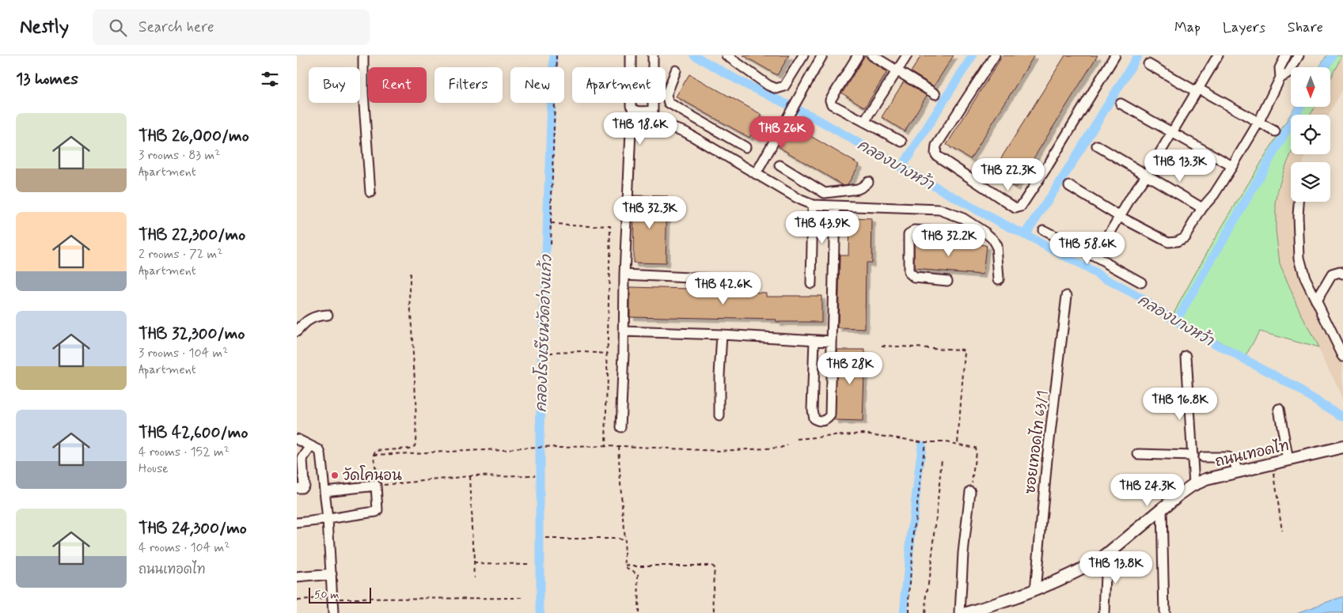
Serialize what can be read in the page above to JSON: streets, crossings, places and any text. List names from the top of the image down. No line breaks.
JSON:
{"streets":{"main road":["ถนนเทอดไท"],"street":["ซอยเทอดไท 63/1"]},"crossings":[["ซอยเทอดไท 63/1","ถนนเทอดไท"]],"water":["คลองบางหว้า","คลองโรงเรียนวัดอ่างแก้ว"],"places":["วัดโคนอน"],"scale_bar":"50 m","north":"bottom","page":{"header":"Nestly","search":"Search here","nav":["Map","Layers","Share"],"heading":"13 homes","chip":["Buy","Rent","Filters","New","Apartment"],"list":[{"name":"THB 26,000/mo","note":"3 rooms · 83 m² · Apartment"},{"name":"THB 22,300/mo","note":"2 rooms · 72 m² · Apartment"},{"name":"THB 32,300/mo","note":"3 rooms · 104 m² · Apartment"},{"name":"THB 42,600/mo","note":"4 rooms · 152 m² · House"},{"name":"THB 24,300/mo","note":"4 rooms · 104 m² · ถนนเทอดไท"}],"price":["THB 18.6K","THB 26K","THB 13.3K","THB 22.3K","THB 32.3K","THB 43.9K","THB 32.2K","THB 58.6K","THB 42.6K","THB 28K","THB 16.8K","THB 24.3K","THB 13.8K"],"scale":"50 m"}}
